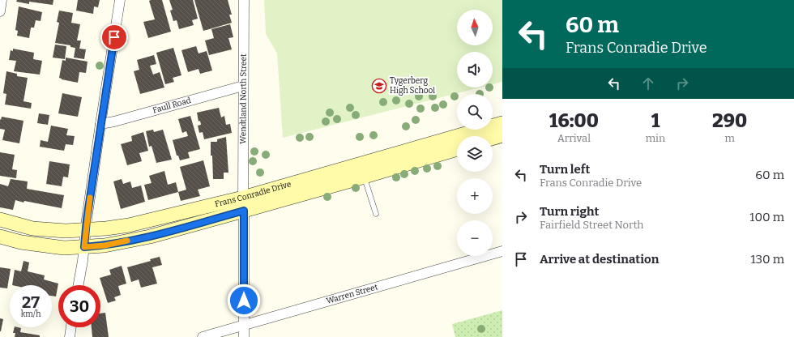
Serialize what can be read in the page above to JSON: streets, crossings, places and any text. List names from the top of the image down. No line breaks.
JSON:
{"streets":{"main road":["Frans Conradie Drive"],"street":["Wendtland North Street","Faull Road","Warren Street"]},"crossings":[["Wendtland North Street","Faull Road"],["Wendtland North Street","Frans Conradie Drive"],["Wendtland North Street","Warren Street"]],"places":{"school or university":["Tygerberg High School"]},"north":"top","page":{"turn":["60 m","Frans Conradie Drive"],"map_buttons":["+","−"],"eta":["16:00","Arrival","1","min","290","m"],"list":[{"name":"Turn left","note":"Frans Conradie Drive","value":"60 m"},{"name":"Turn right","note":"Fairfield Street North","value":"100 m"},{"name":"Arrive at destination","value":"130 m"}],"speed":"27 km/h","limit":"30"}}
